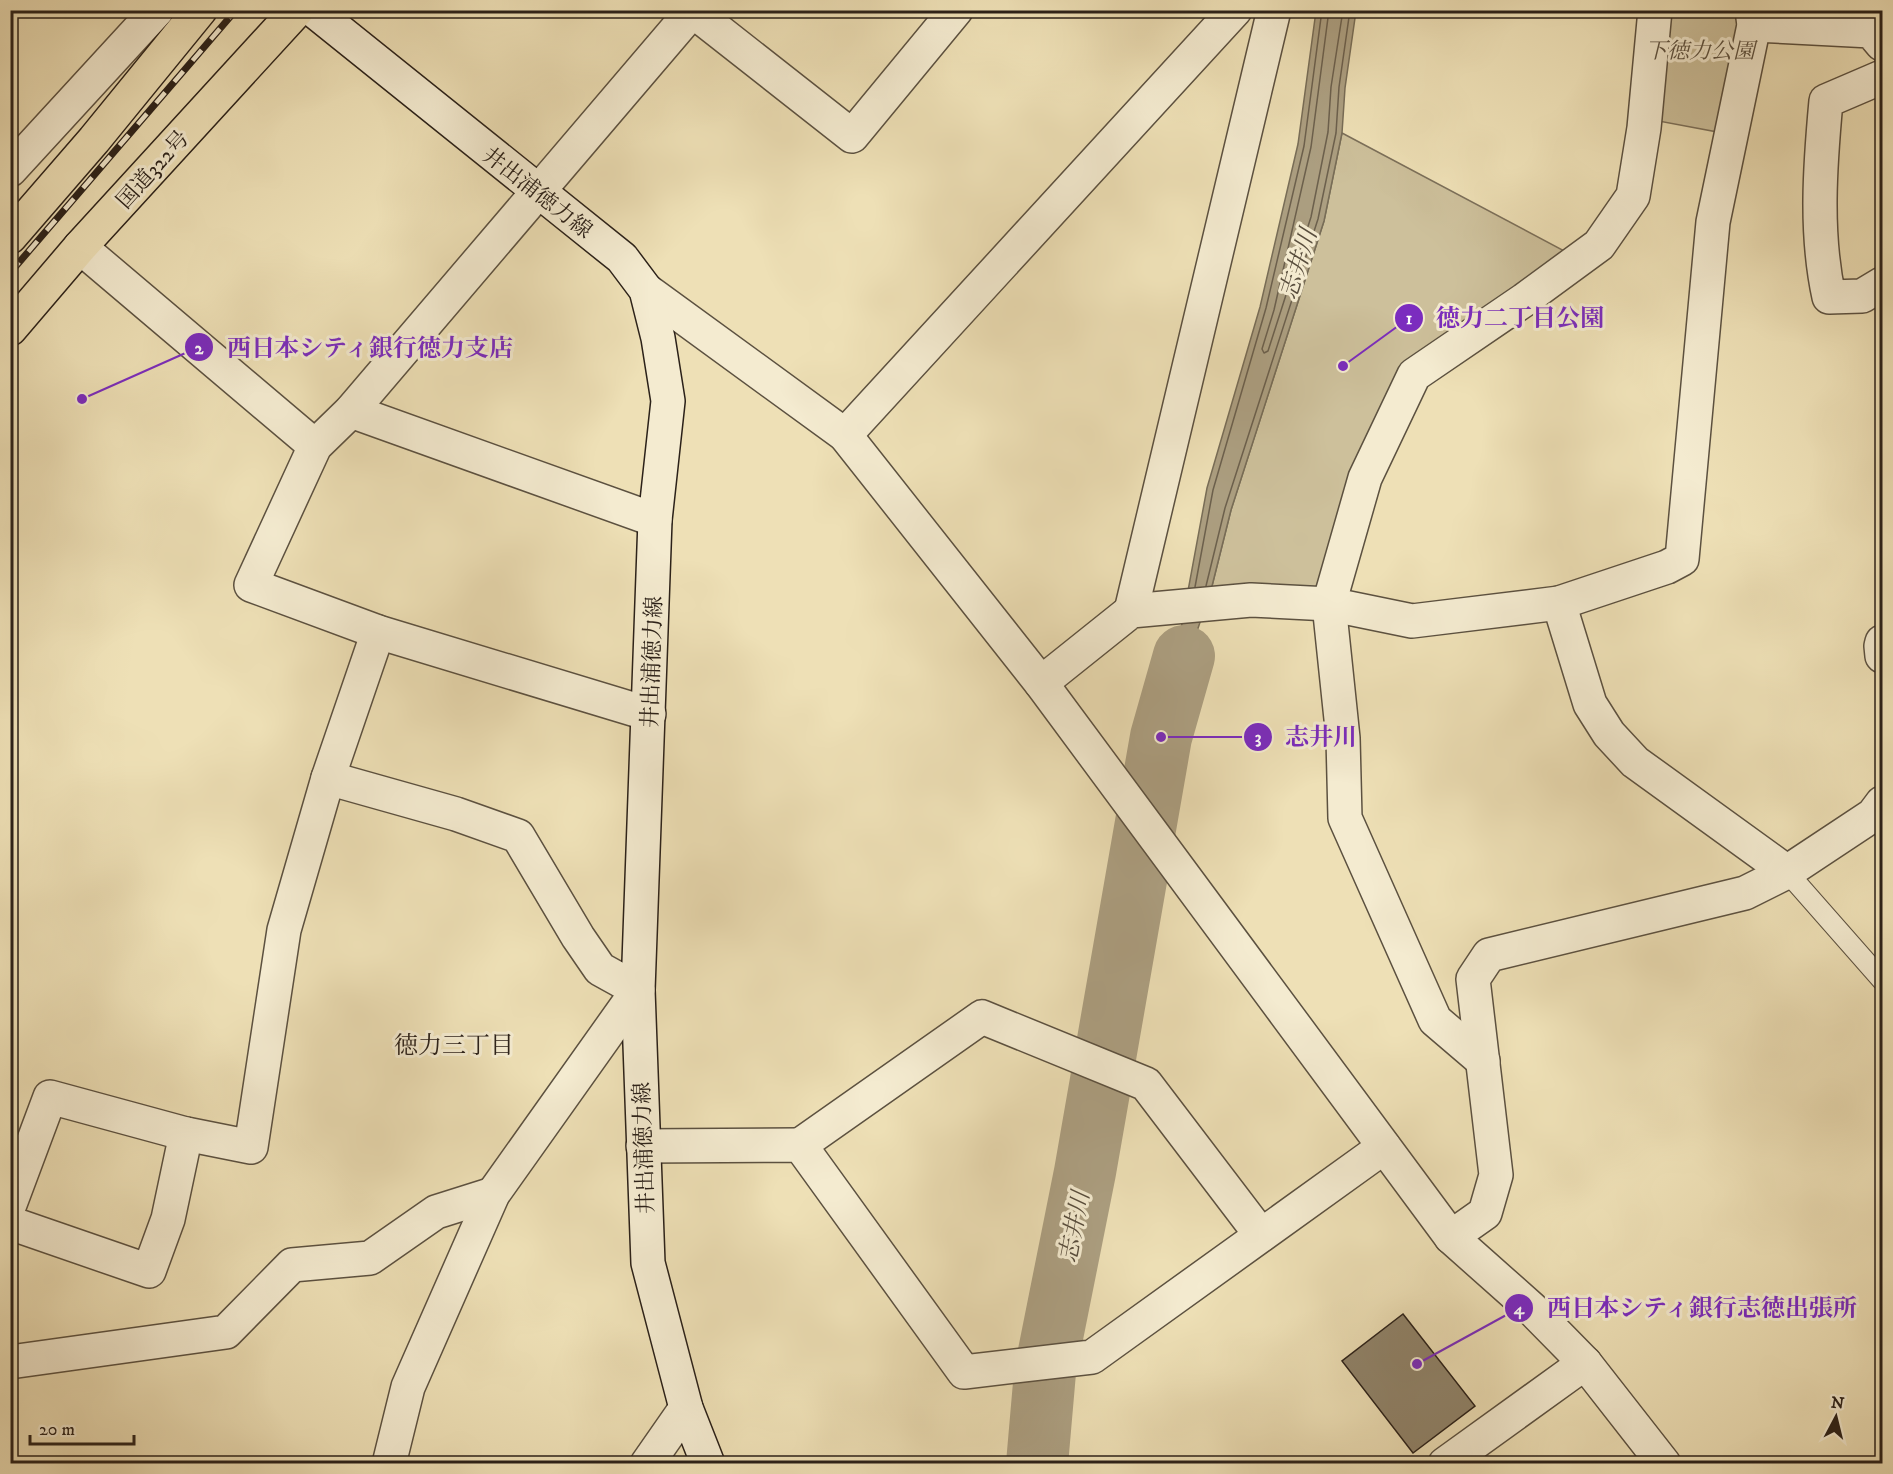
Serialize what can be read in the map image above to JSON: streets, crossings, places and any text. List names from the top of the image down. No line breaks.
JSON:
{"streets":{"highway":["国道322号"],"street":["井出浦徳力線"]},"districts":["徳力三丁目"],"water":["志井川"],"parks":["下徳力公園"],"places":["徳力二丁目公園","西日本シティ銀行徳力支店","志井川","西日本シティ銀行志徳出張所"],"scale_bar":"20 m","north":"top"}
